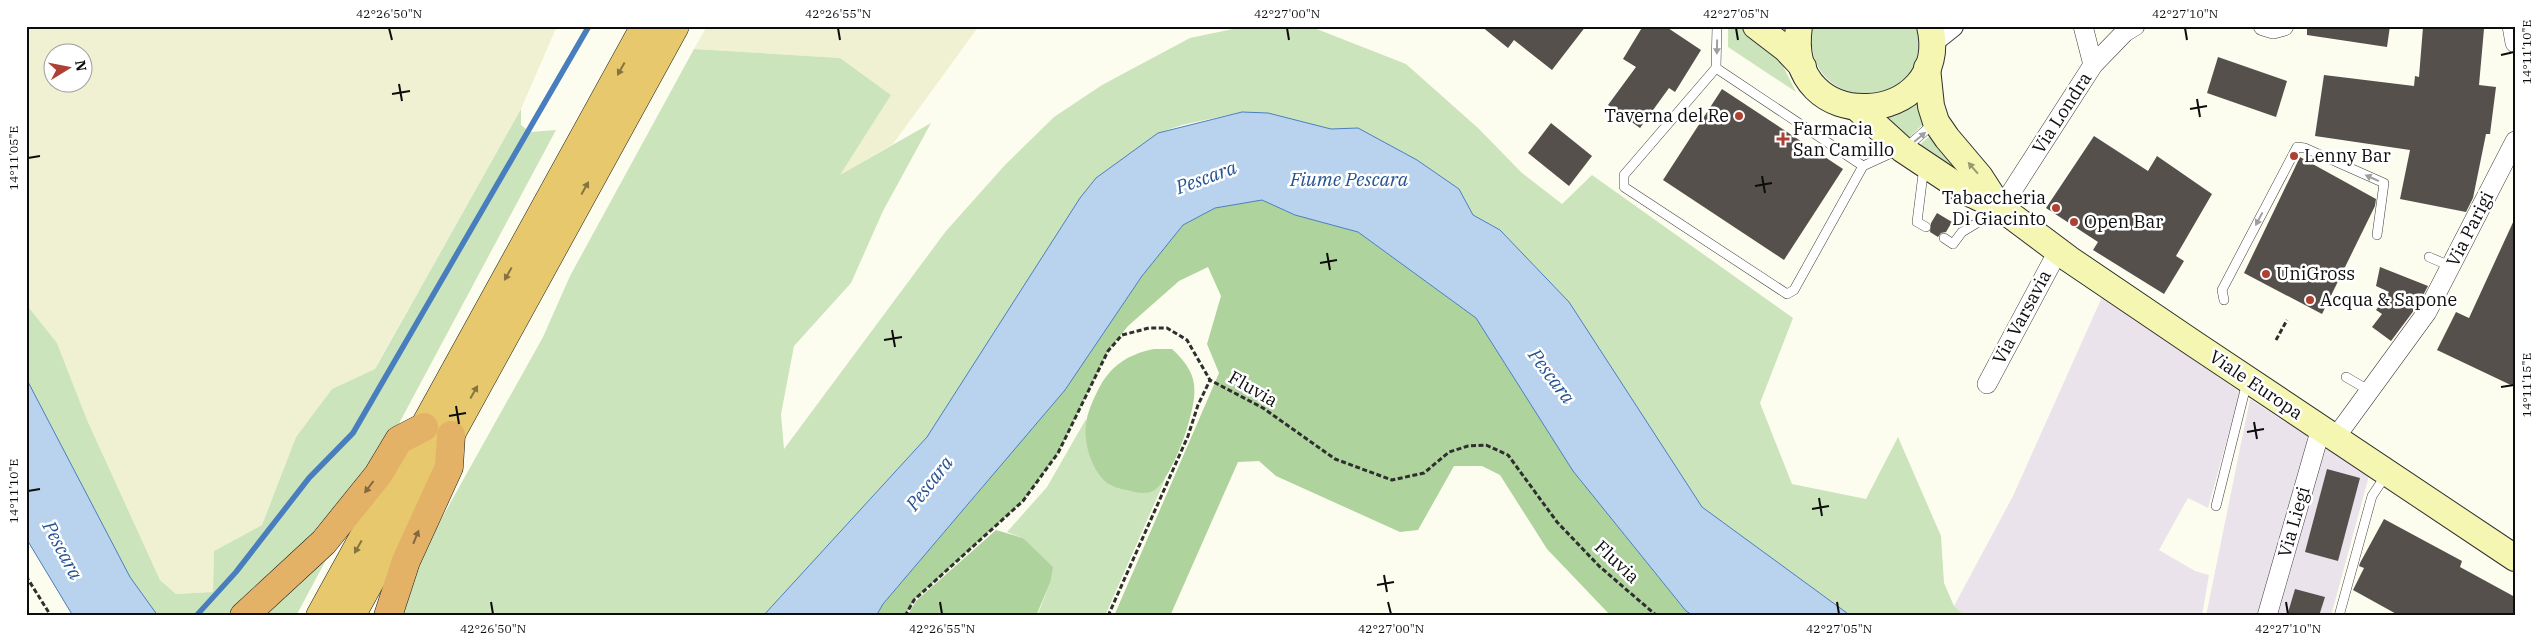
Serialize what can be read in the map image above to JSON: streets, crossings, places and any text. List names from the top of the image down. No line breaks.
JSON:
{"streets":{"main road":["Viale Europa"],"street":["Via Londra","Via Parigi","Via Varsavia","Via Liegi"],"path":["Fluvia"]},"crossings":[["Via Londra","Viale Europa"],["Via Parigi","Viale Europa"],["Via Parigi","Via Liegi"],["Via Varsavia","Viale Europa"],["Viale Europa","Via Liegi"]],"water":["Pescara","Fiume Pescara"],"places":{"other":["Taverna del Re","Lenny Bar","Tabaccheria Di Giacinto","Open Bar","UniGross","Acqua & Sapone"],"health":["Farmacia San Camillo"]},"north":"right","coordinates":["42°26'50\"N","42°26'55\"N","42°27'00\"N","42°27'05\"N","42°27'10\"N","14°11'10\"E","14°11'05\"E","14°11'15\"E"]}
